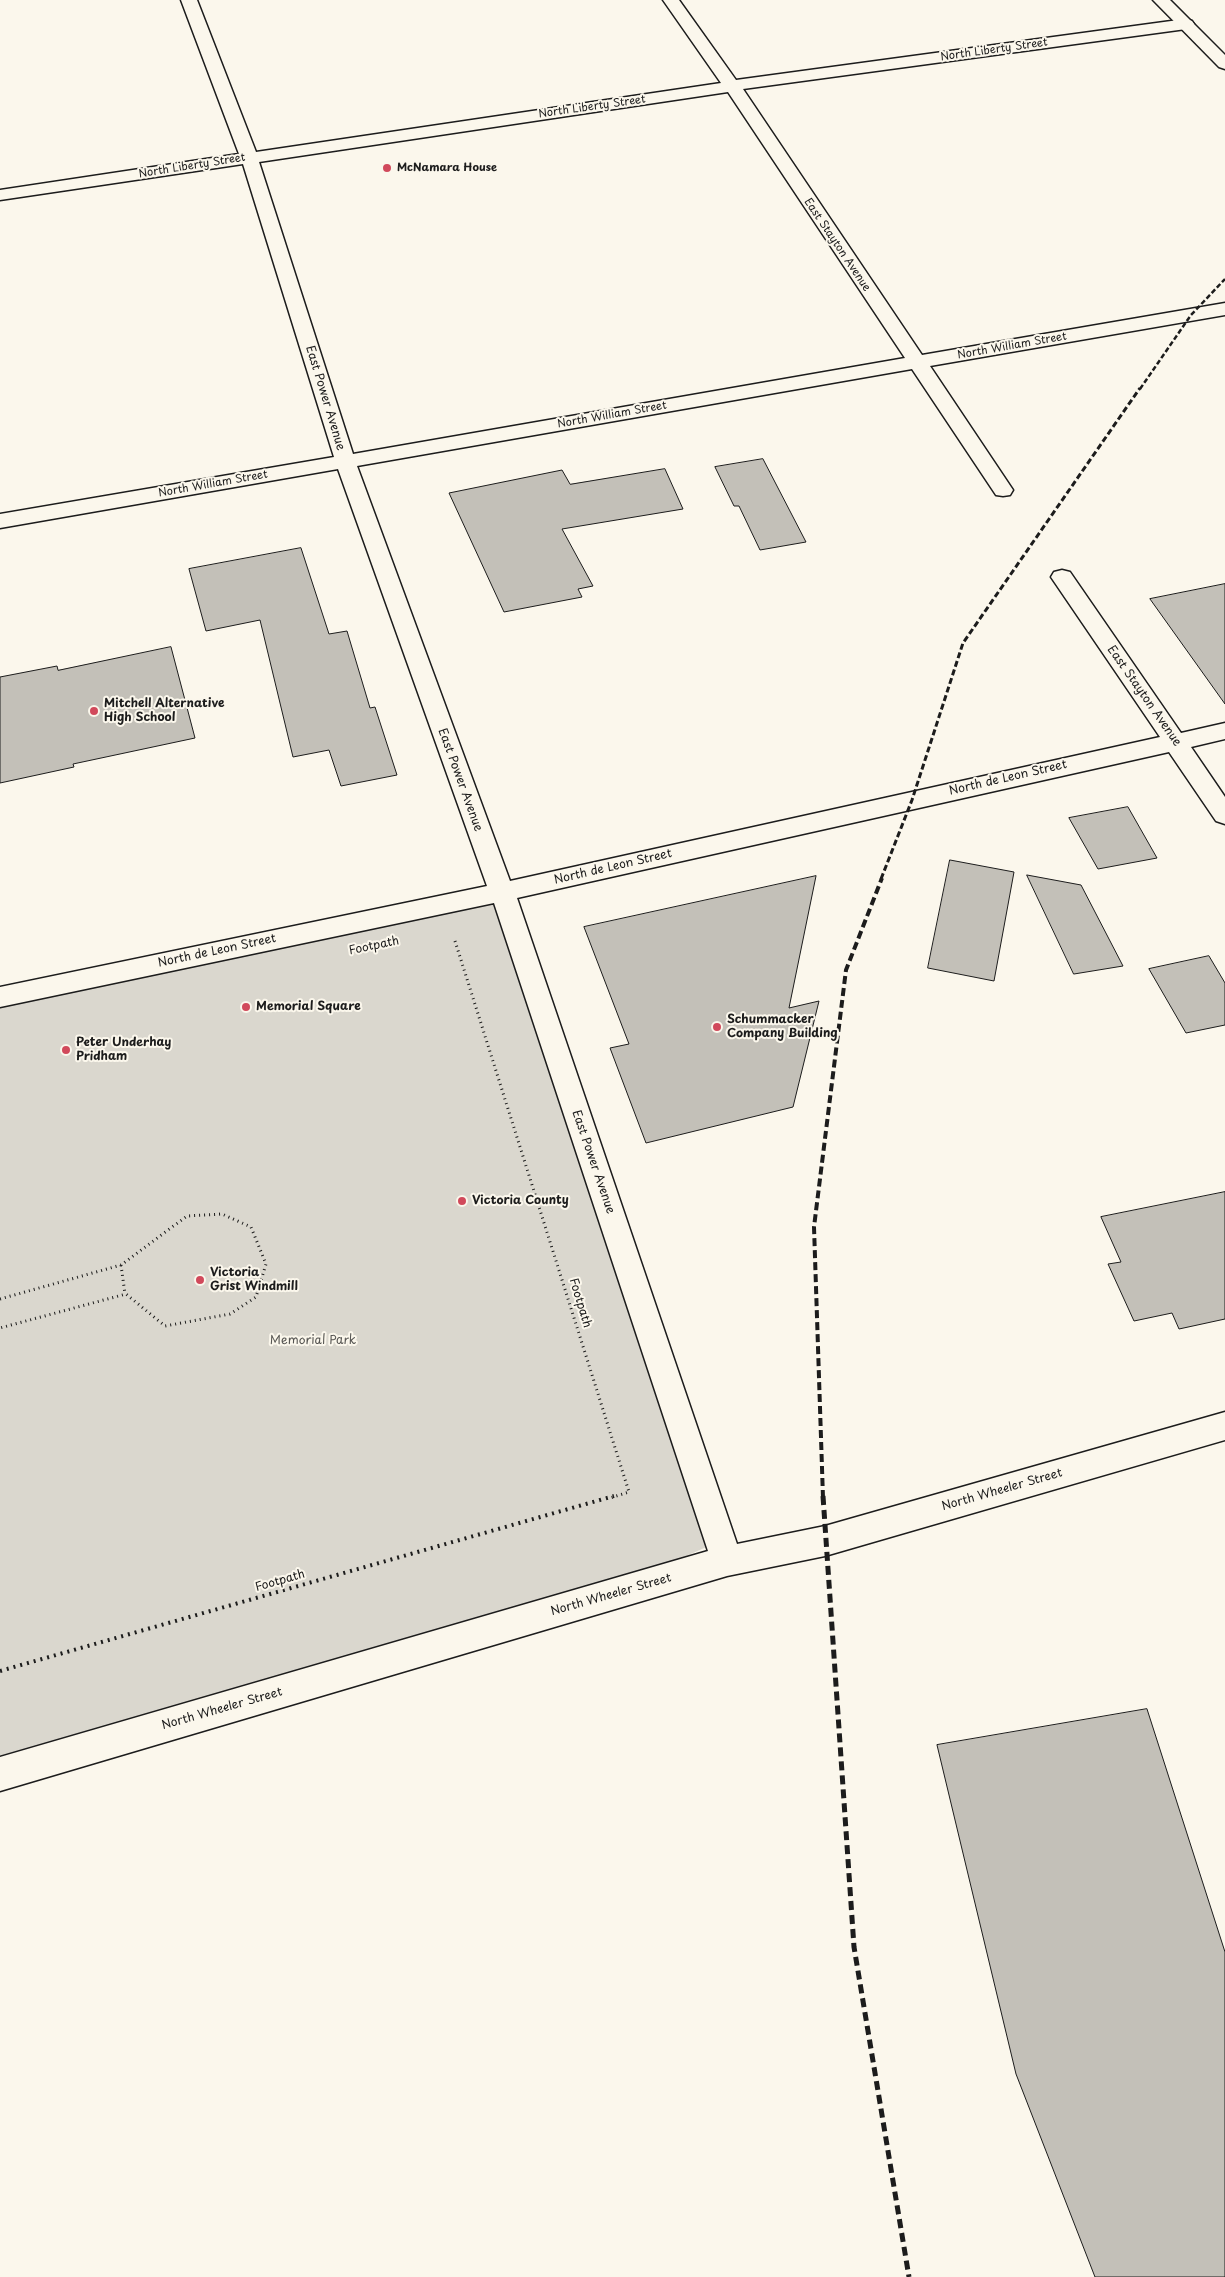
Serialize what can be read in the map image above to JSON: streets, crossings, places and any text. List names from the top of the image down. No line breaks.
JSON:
{"streets":{"street":["North Liberty Street","East Stayton Avenue","North William Street","East Power Avenue","North de Leon Street","North Wheeler Street"],"path":["Footpath"]},"crossings":[["North Liberty Street","East Stayton Avenue"],["North Liberty Street","East Power Avenue"],["East Stayton Avenue","North William Street"],["East Stayton Avenue","North de Leon Street"],["North William Street","East Power Avenue"],["East Power Avenue","North de Leon Street"],["East Power Avenue","North Wheeler Street"]],"parks":["Memorial Park"],"places":["McNamara House","Mitchell Alternative High School","Memorial Square","Schummacker Company Building","Peter Underhay Pridham","Victoria County","Victoria Grist Windmill"]}
